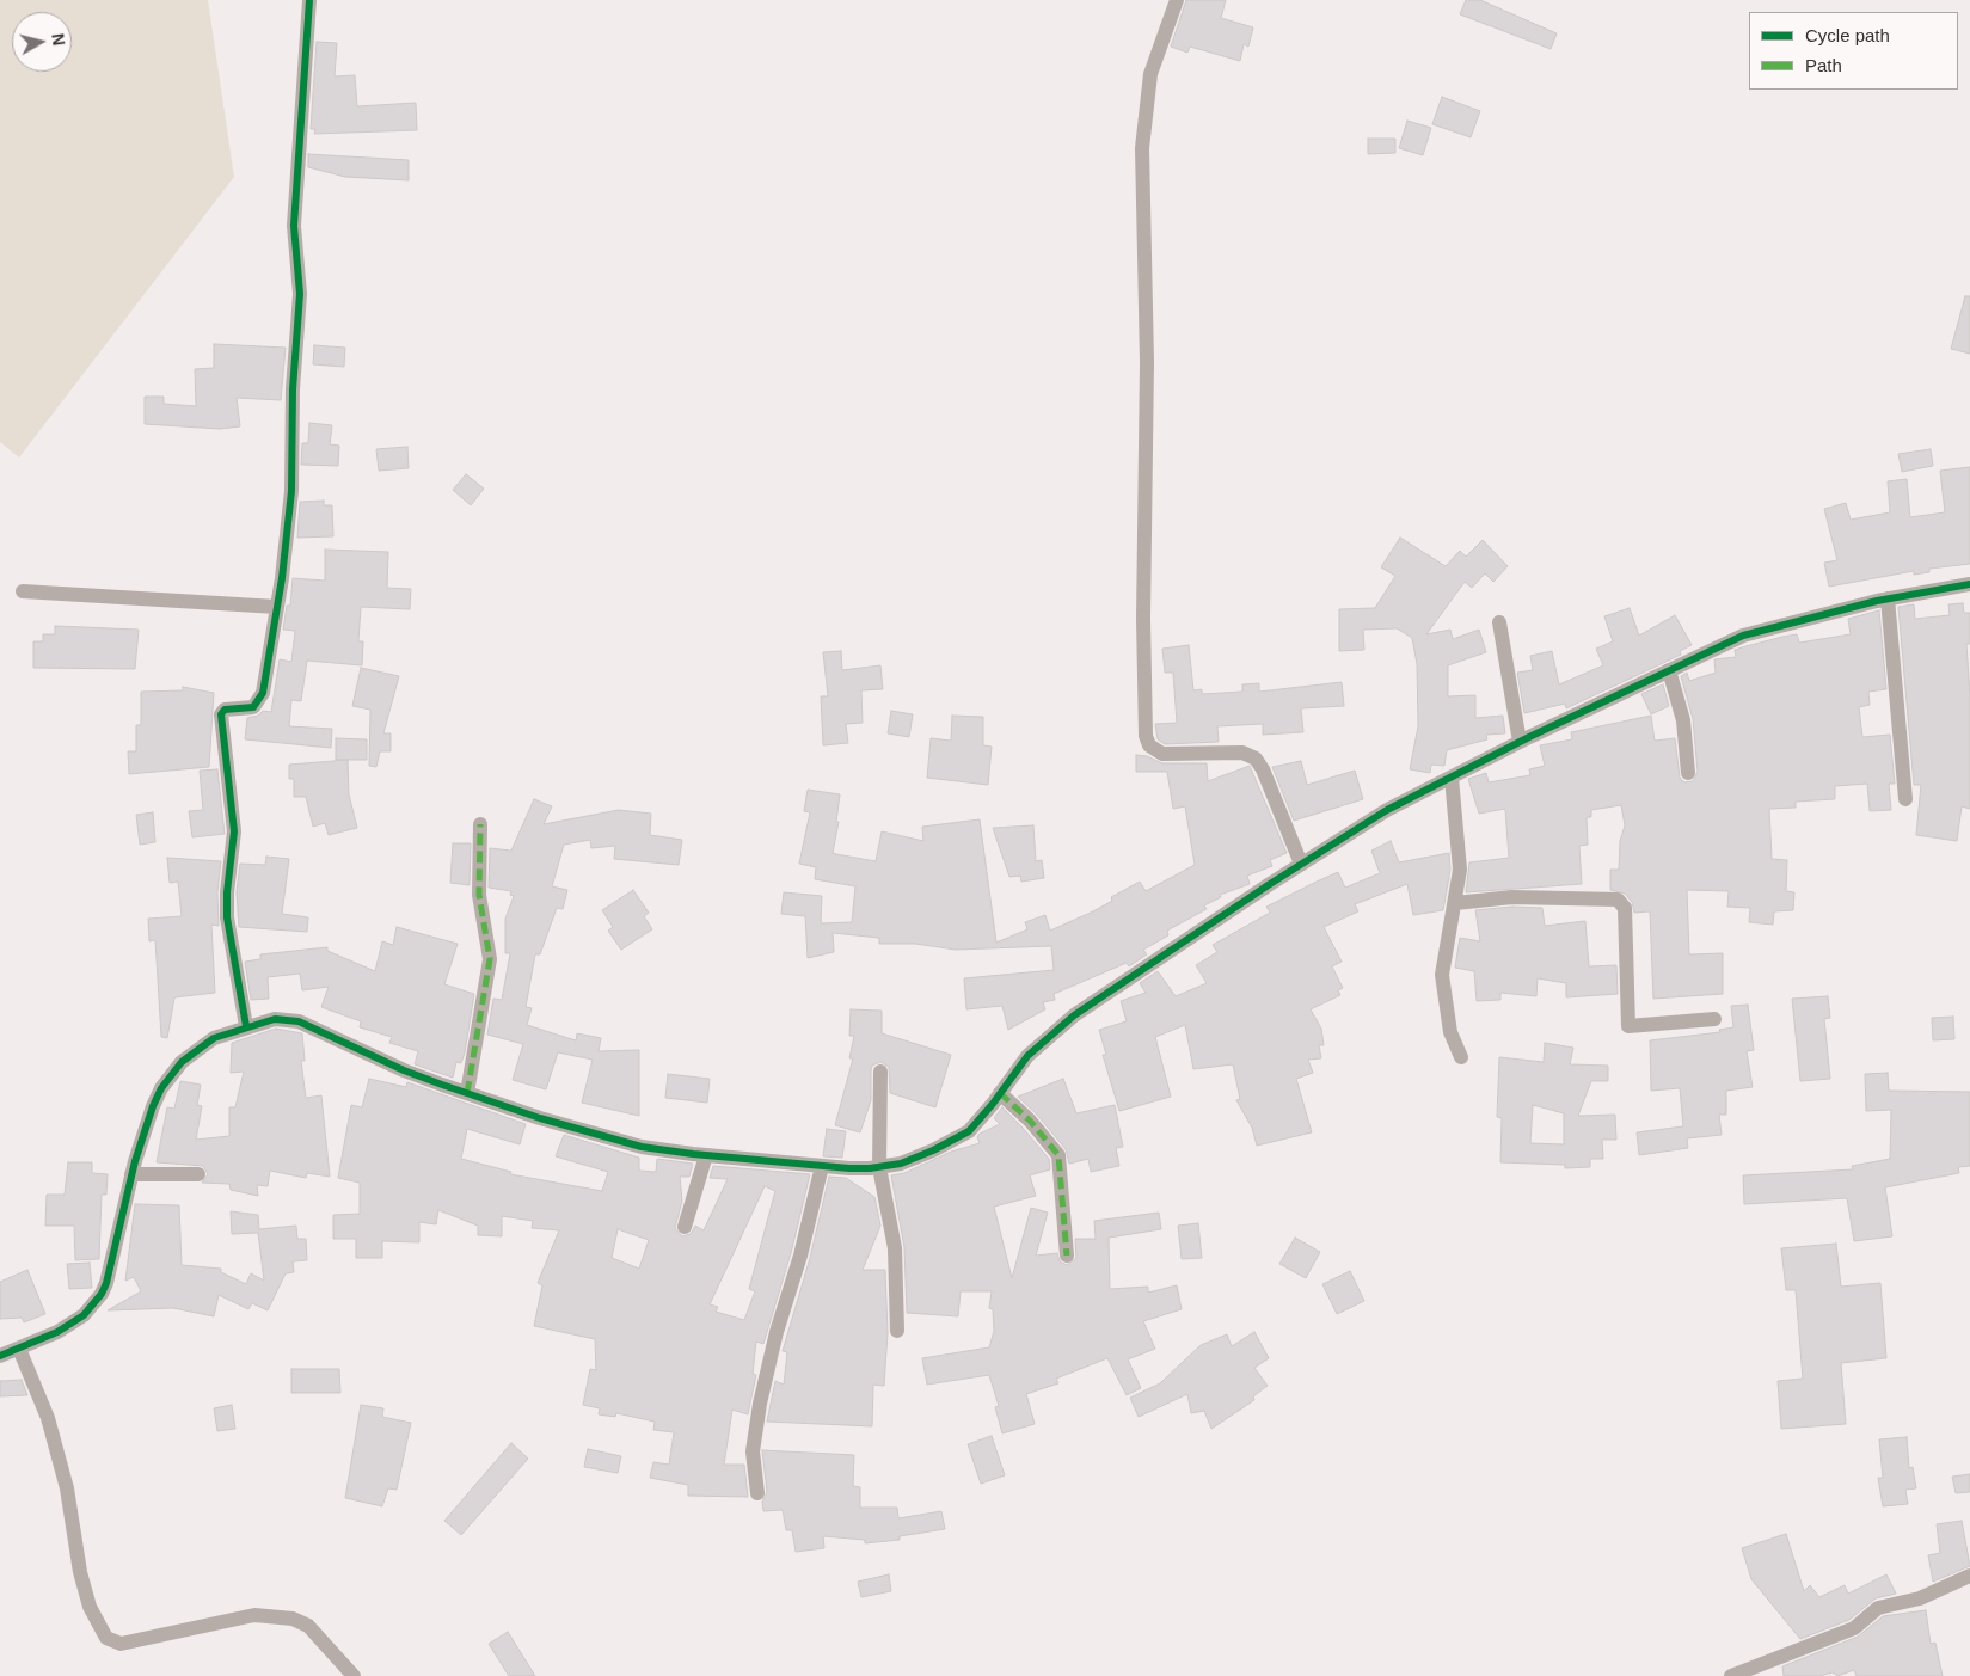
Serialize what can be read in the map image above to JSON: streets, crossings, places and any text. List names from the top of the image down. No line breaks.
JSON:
{"legend":["Cycle path","Path"],"north":"right"}
